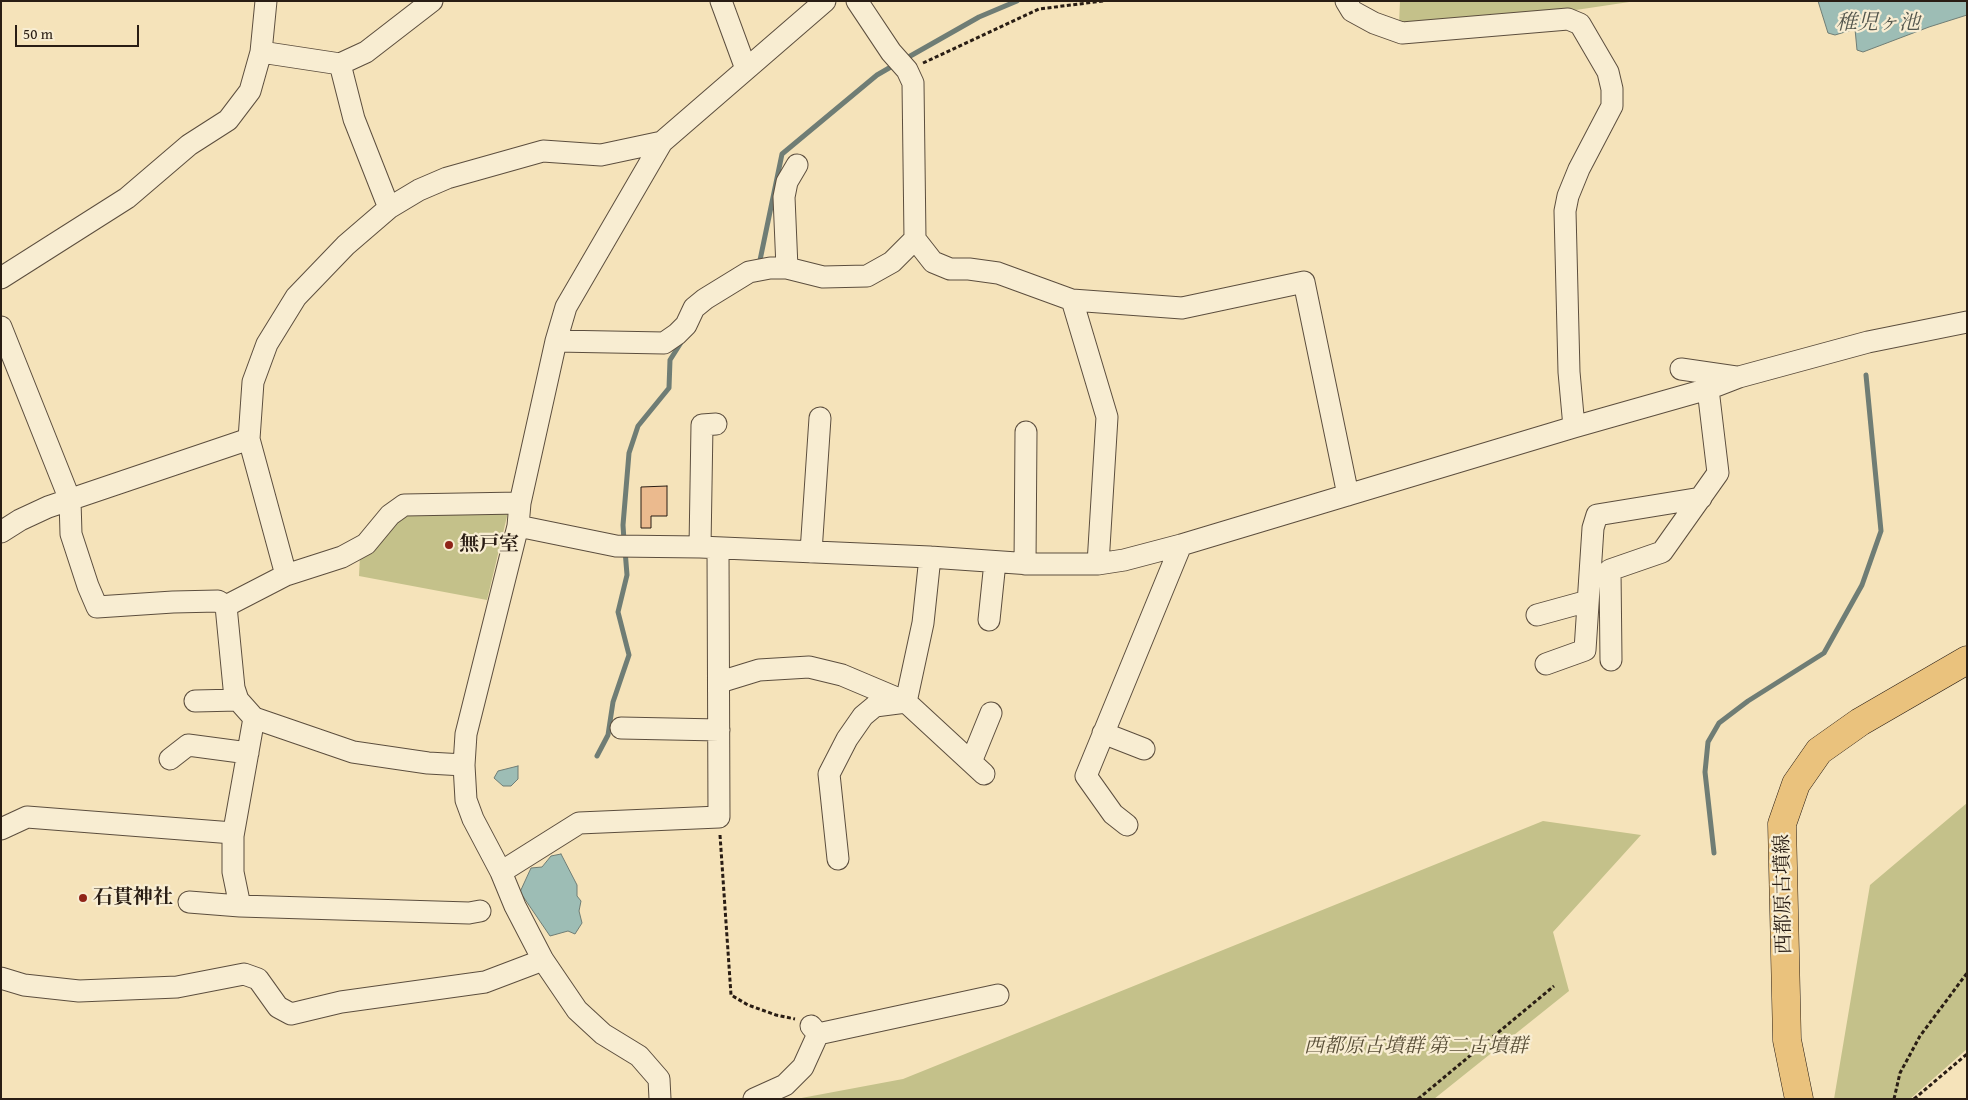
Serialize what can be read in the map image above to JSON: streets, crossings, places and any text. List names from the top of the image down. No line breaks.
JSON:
{"streets":{"main road":["西都原古墳線"]},"water":["稚児ヶ池"],"parks":["西都原古墳群 第二古墳群"],"places":["無戸室","石貫神社"],"scale_bar":"50 m"}
